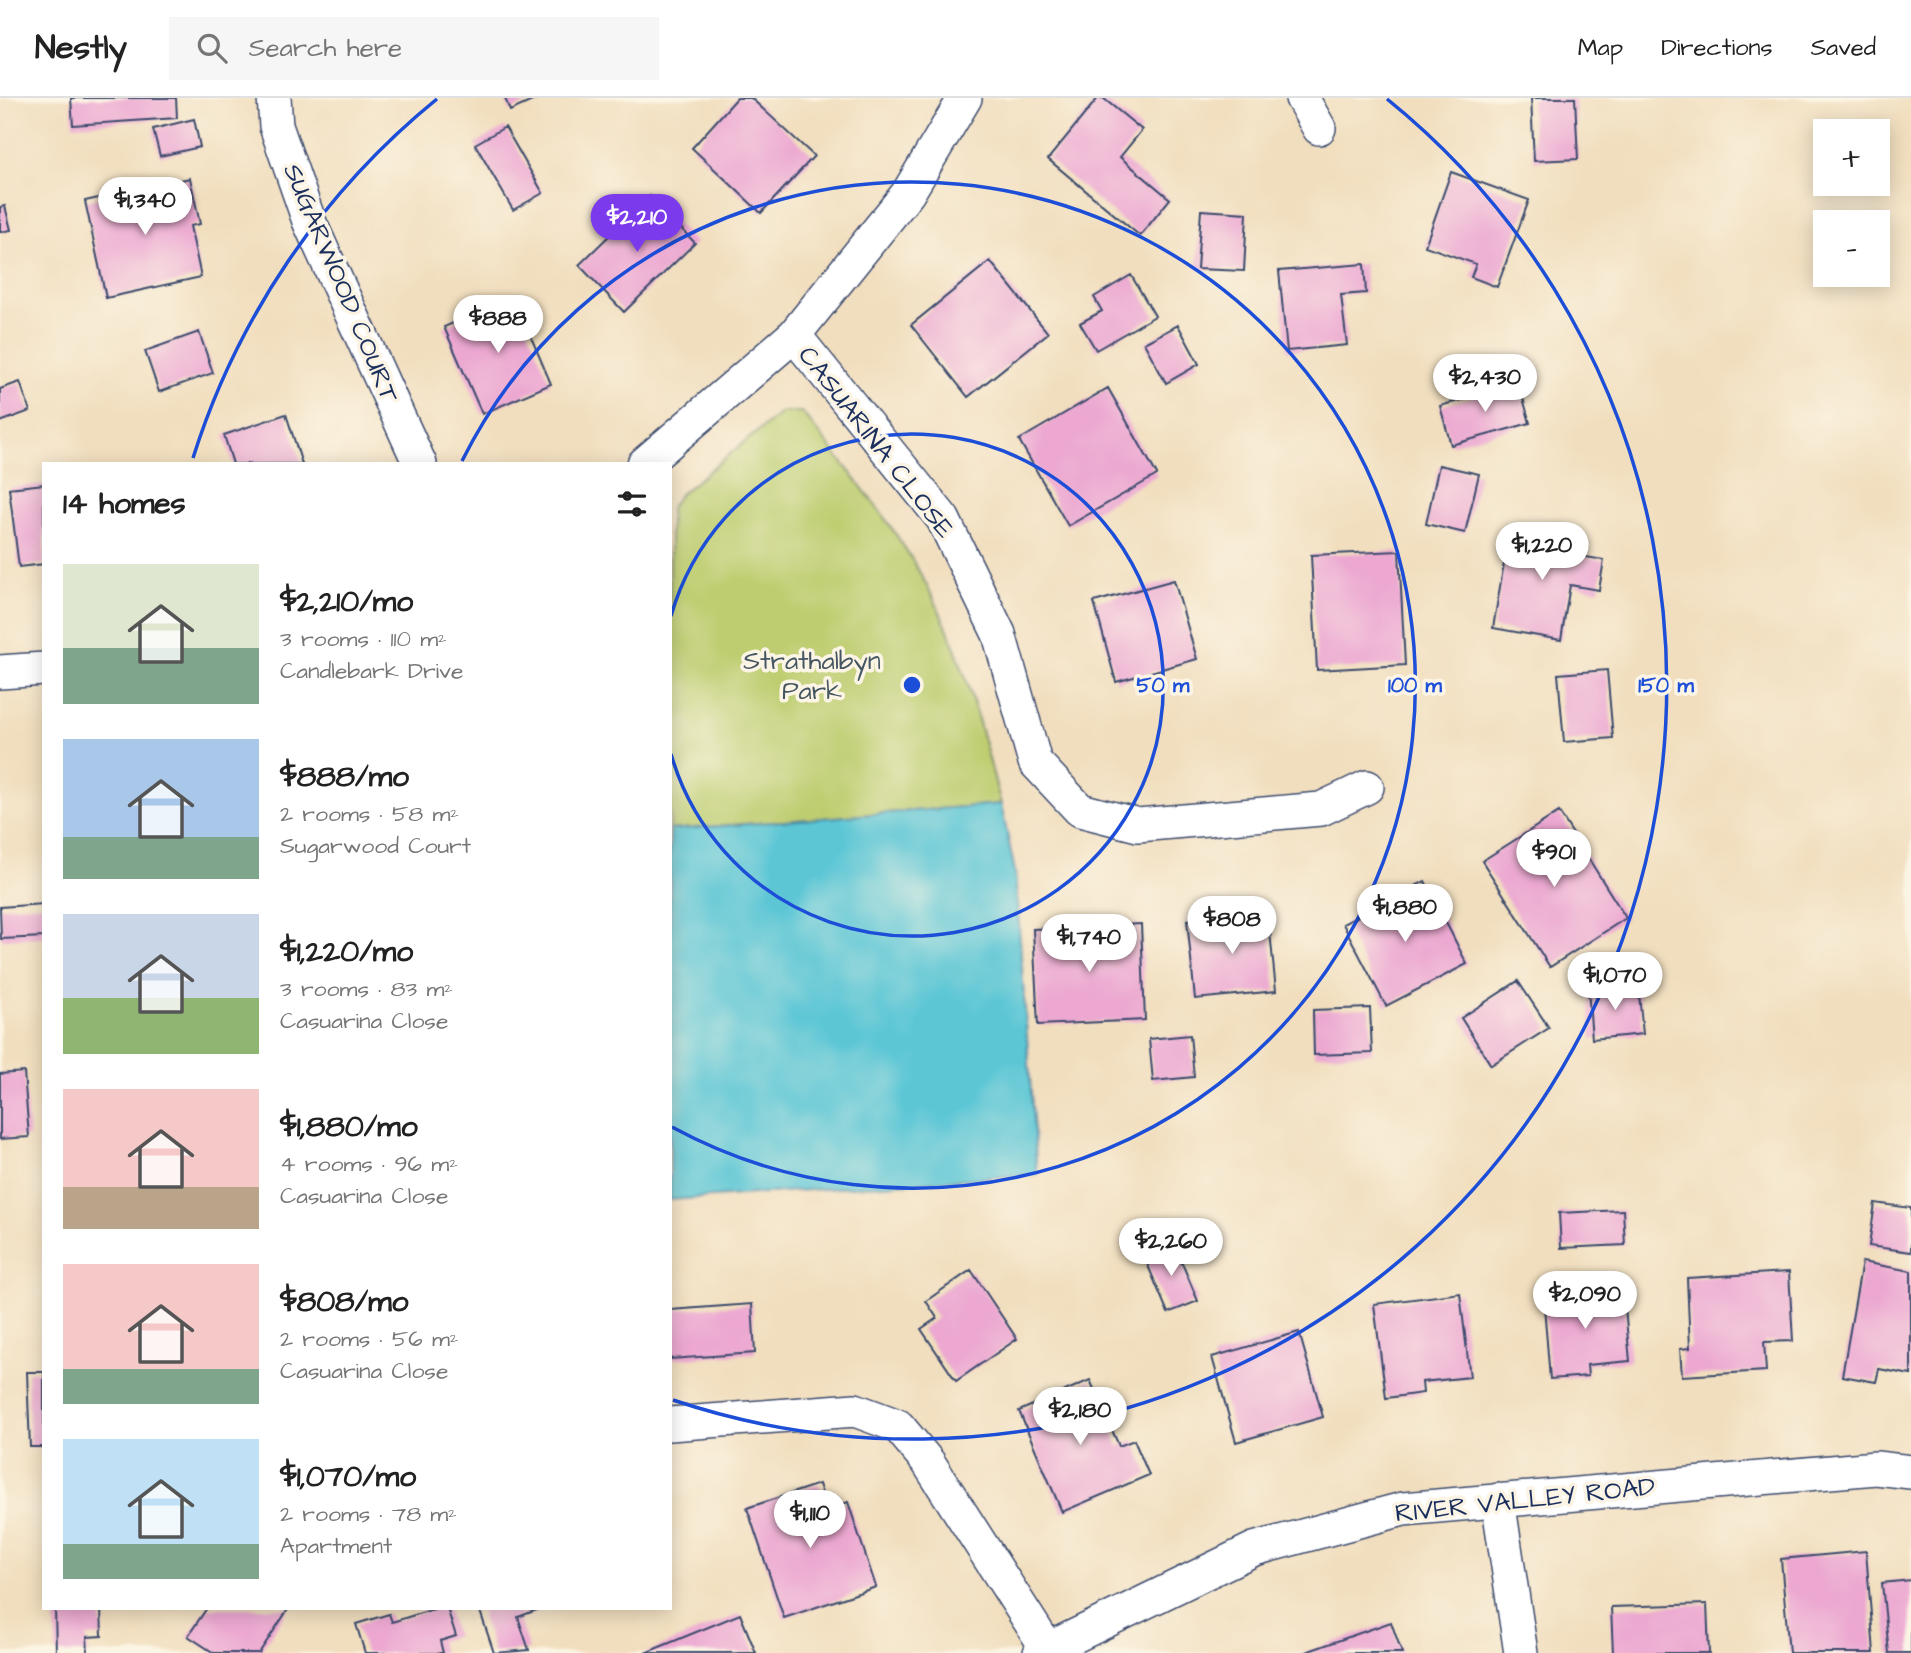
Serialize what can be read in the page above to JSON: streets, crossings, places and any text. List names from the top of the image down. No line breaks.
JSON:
{"streets":{"street":["SUGARWOOD COURT","CASUARINA CLOSE","RIVER VALLEY ROAD"]},"parks":["Strathalbyn Park"],"page":{"header":"Nestly","search":"Search here","nav":["Map","Directions","Saved"],"map_buttons":["+","−"],"price":["$1,340","$2,210","$888","$2,430","$1,220","$901","$1,880","$808","$1,740","$1,070","$2,260","$2,090","$2,180","$1,110"],"heading":"14 homes","list":[{"name":"$2,210/mo","note":"3 rooms · 110 m² · Candlebark Drive"},{"name":"$888/mo","note":"2 rooms · 58 m² · Sugarwood Court"},{"name":"$1,220/mo","note":"3 rooms · 83 m² · Casuarina Close"},{"name":"$1,880/mo","note":"4 rooms · 96 m² · Casuarina Close"},{"name":"$808/mo","note":"2 rooms · 56 m² · Casuarina Close"},{"name":"$1,070/mo","note":"2 rooms · 78 m² · Apartment"}]},"rings":["50 m","100 m","150 m"]}
